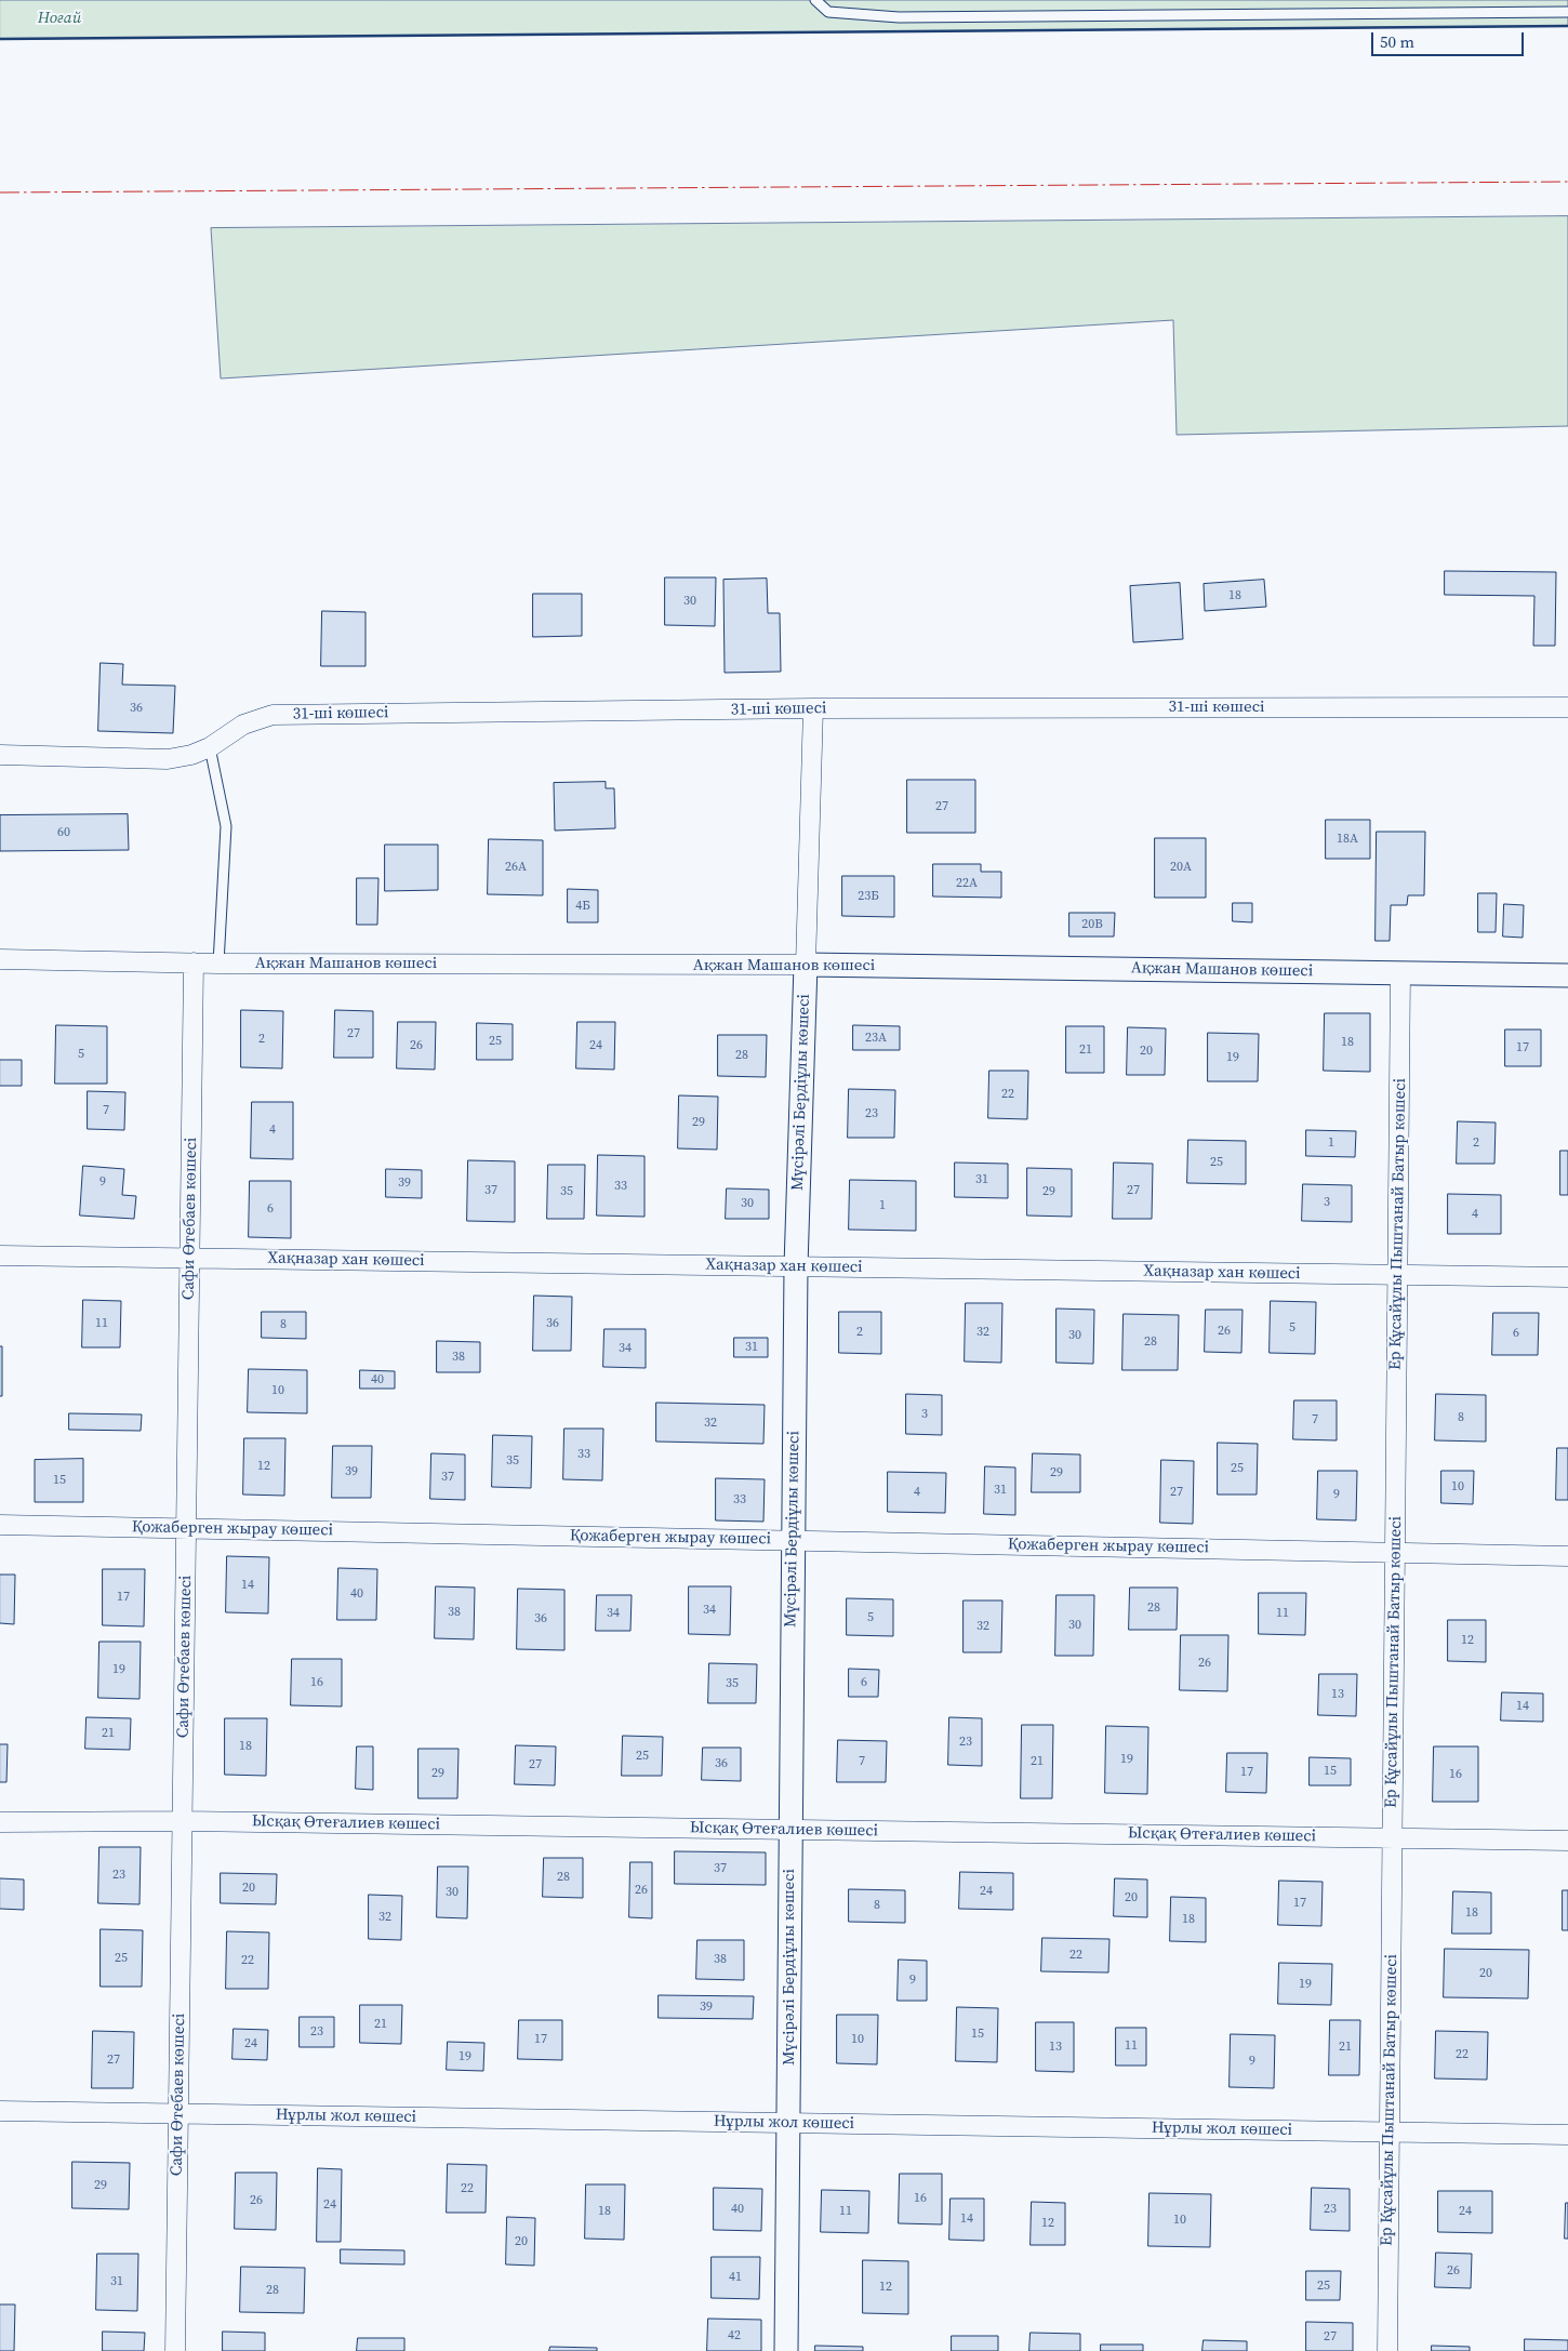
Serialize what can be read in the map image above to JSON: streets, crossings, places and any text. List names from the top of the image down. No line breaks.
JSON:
{"streets":{"street":["31-ші көшесі","Ақжан Машанов көшесі","Мүсірәлі Бердіұлы көшесі","Сафи Өтебаев көшесі","Ер Құсайұлы Пыштанай Батыр көшесі","Хақназар хан көшесі","Қожаберген жырау көшесі","Ысқақ Өтеғалиев көшесі","Нұрлы жол көшесі"]},"crossings":[["31-ші көшесі","Мүсірәлі Бердіұлы көшесі"],["Ақжан Машанов көшесі","Мүсірәлі Бердіұлы көшесі"],["Ақжан Машанов көшесі","Сафи Өтебаев көшесі"],["Ақжан Машанов көшесі","Ер Құсайұлы Пыштанай Батыр көшесі"],["Мүсірәлі Бердіұлы көшесі","Хақназар хан көшесі"],["Мүсірәлі Бердіұлы көшесі","Қожаберген жырау көшесі"],["Мүсірәлі Бердіұлы көшесі","Ысқақ Өтеғалиев көшесі"],["Мүсірәлі Бердіұлы көшесі","Нұрлы жол көшесі"],["Сафи Өтебаев көшесі","Хақназар хан көшесі"],["Сафи Өтебаев көшесі","Қожаберген жырау көшесі"],["Сафи Өтебаев көшесі","Ысқақ Өтеғалиев көшесі"],["Сафи Өтебаев көшесі","Нұрлы жол көшесі"],["Ер Құсайұлы Пыштанай Батыр көшесі","Хақназар хан көшесі"],["Ер Құсайұлы Пыштанай Батыр көшесі","Қожаберген жырау көшесі"],["Ер Құсайұлы Пыштанай Батыр көшесі","Ысқақ Өтеғалиев көшесі"],["Ер Құсайұлы Пыштанай Батыр көшесі","Нұрлы жол көшесі"]],"parks":["Ноғай"],"house_numbers":["18","30","36","27","60","18А","26А","20А","22А","23Б","4Б","20В","27","23А","2","25","18","26","24","17","21","20","5","28","19","22","7","23","29","4","1","2","25","31","9","39","33","37","27","35","29","3","30","1","6","4","11","36","8","5","26","2","32","6","30","28","31","34","38","40","10","3","8","7","32","33","35","12","25","39","29","37","15","10","31","4","27","9","33","14","40","17","28","34","38","34","11","5","36","30","32","12","26","19","16","6","35","13","14","21","23","18","25","19","7","21","36","27","15","17","29","16","37","23","28","20","26","24","30","20","17","8","18","32","18","22","25","38","22","20","9","19","39","21","23","15","17","10","24","11","13","21","22","19","27","9","29","22","16","26","24","40","23","18","11","24","14","10","12","20","26","41","31","25","12","28","42","27"],"scale_bar":"50 m"}
